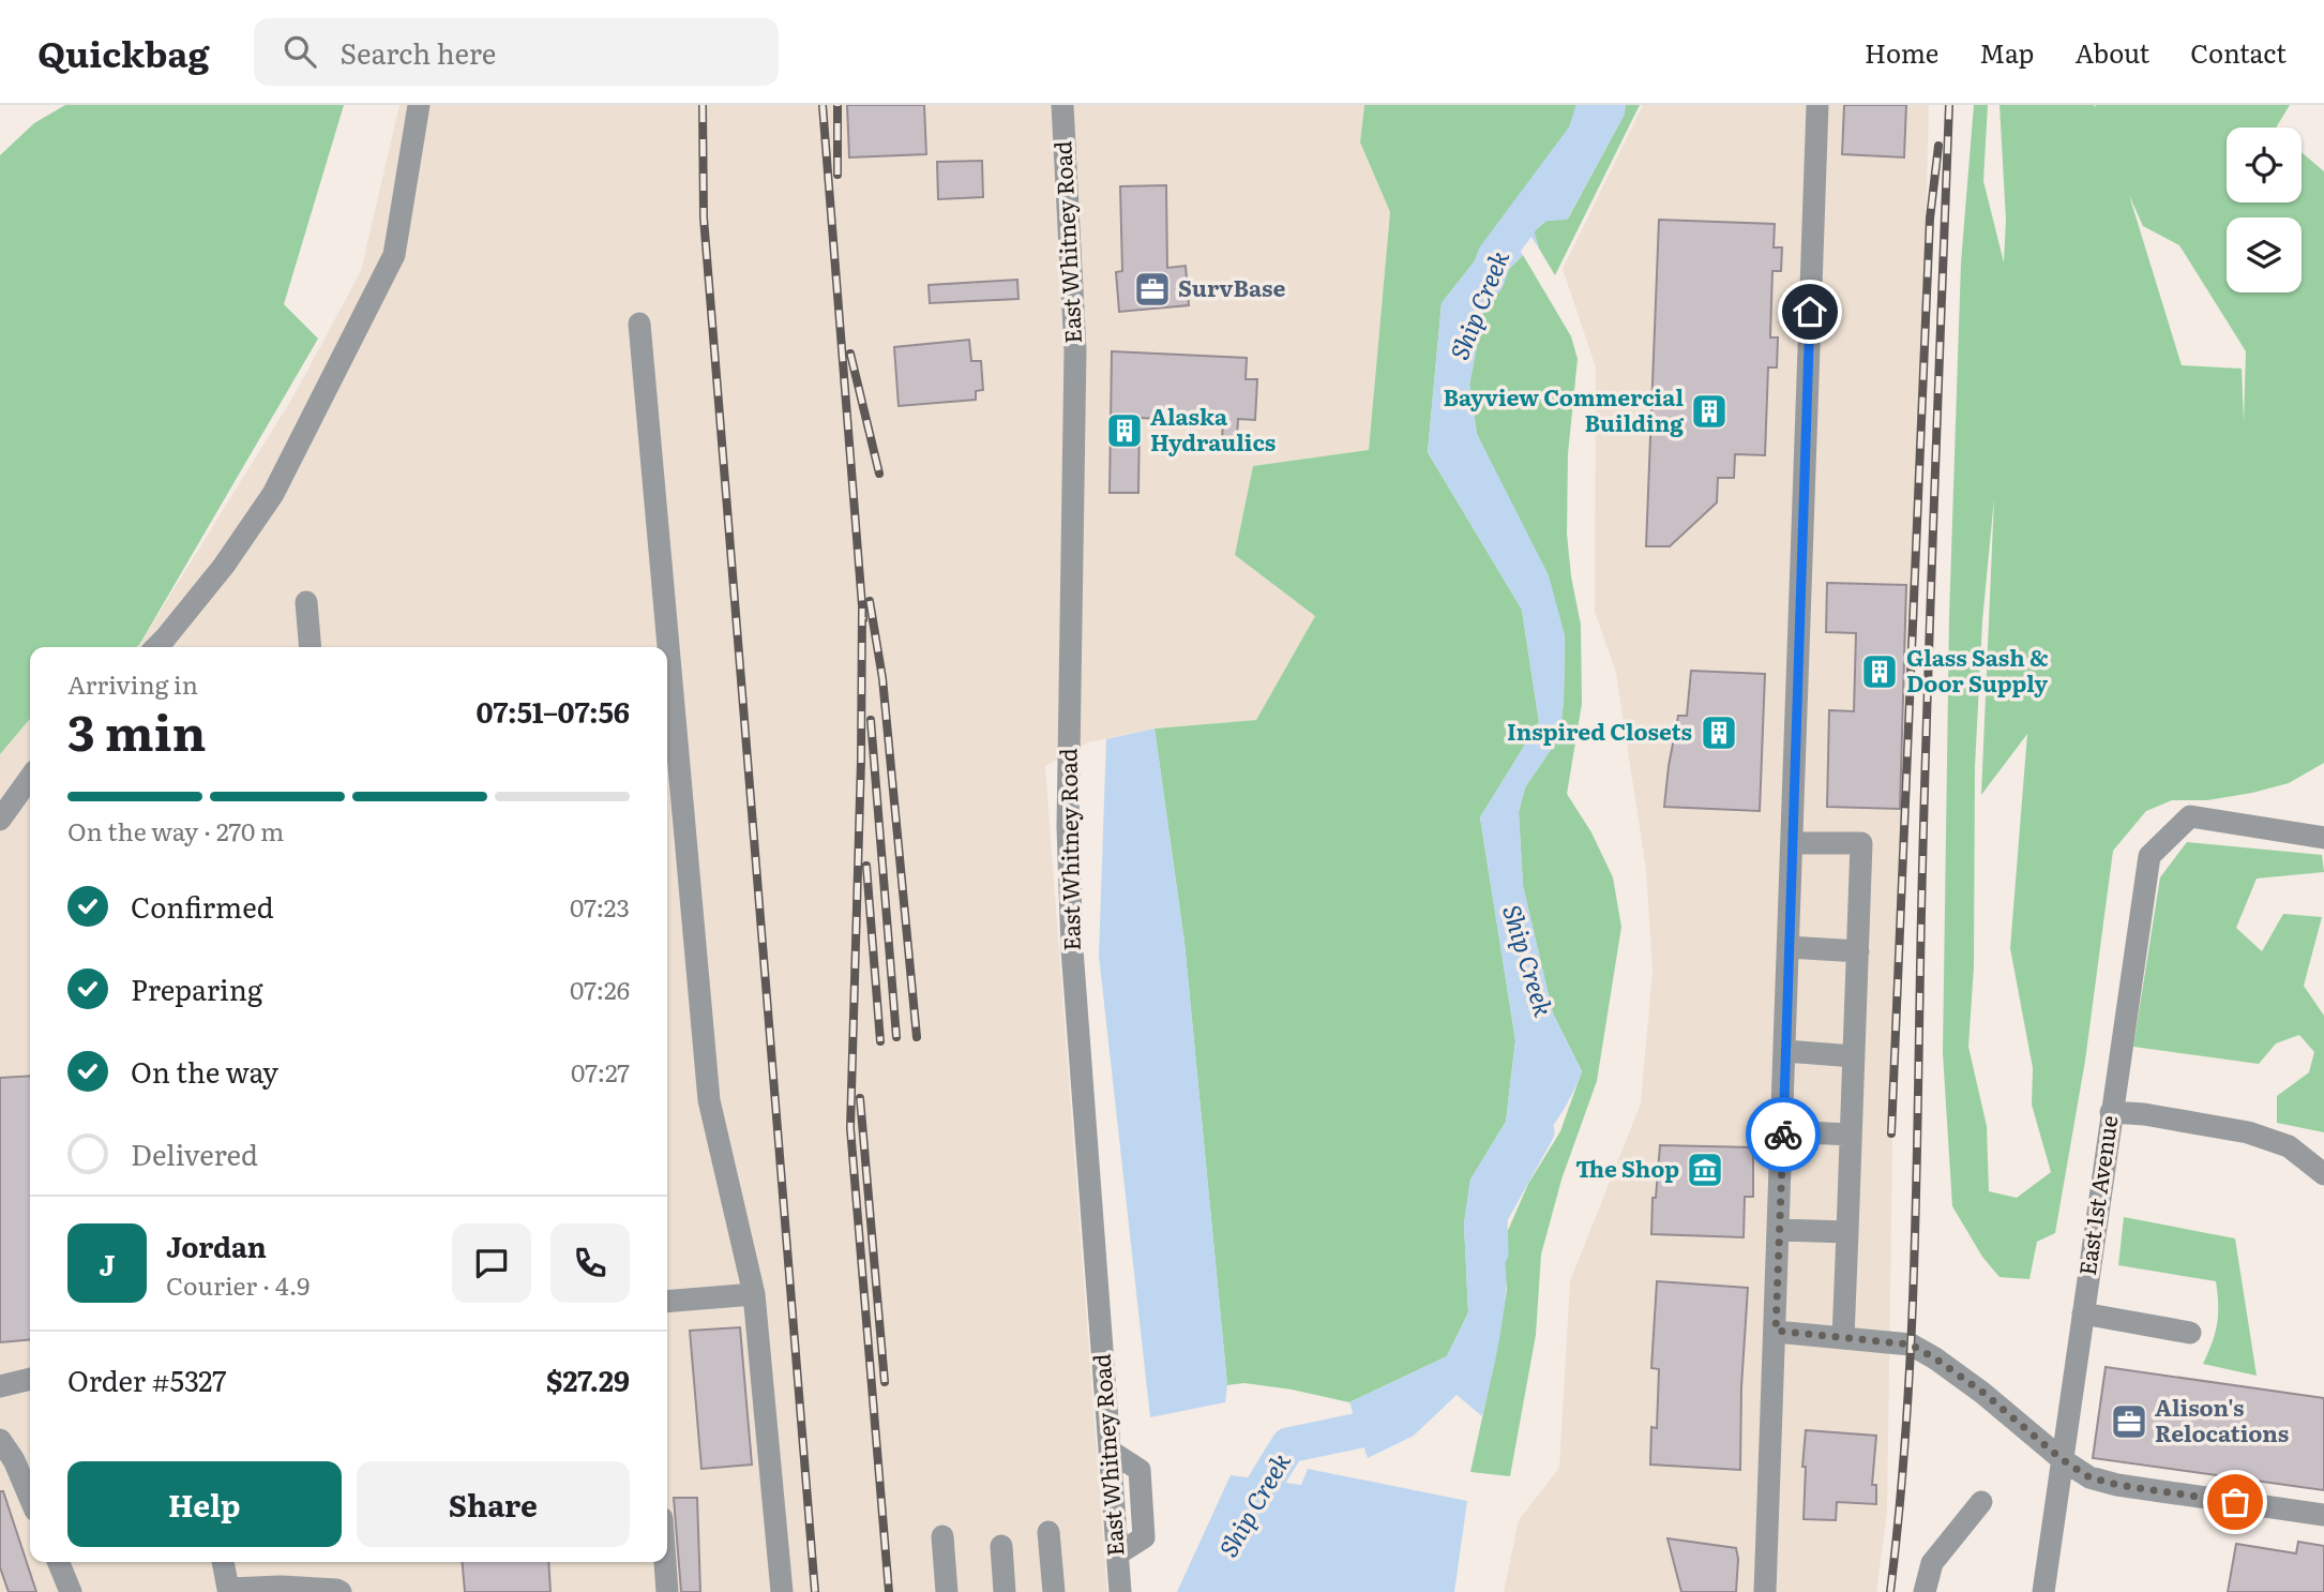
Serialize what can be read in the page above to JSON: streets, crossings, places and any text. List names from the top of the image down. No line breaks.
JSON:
{"streets":{"street":["East Whitney Road","East 1st Avenue"]},"water":["Ship Creek"],"places":{"office":["SurvBase","Alison's Relocations"],"building":["Bayview Commercial Building","Alaska Hydraulics","Glass Sash & Door Supply","Inspired Closets"],"museum":["The Shop"]},"page":{"header":"Quickbag","search":"Search here","nav":["Home","Map","About","Contact"],"heading":["3 min","Arriving in","07:51–07:56"],"panel":["Jordan","Courier · 4.9","Order #5327","$27.29"],"bar":"On the way · 270 m","list":[["Confirmed","07:23"],["Preparing","07:26"],["On the way","07:27"],"Delivered"],"round":"J","buttons":["Help","Share"]}}
